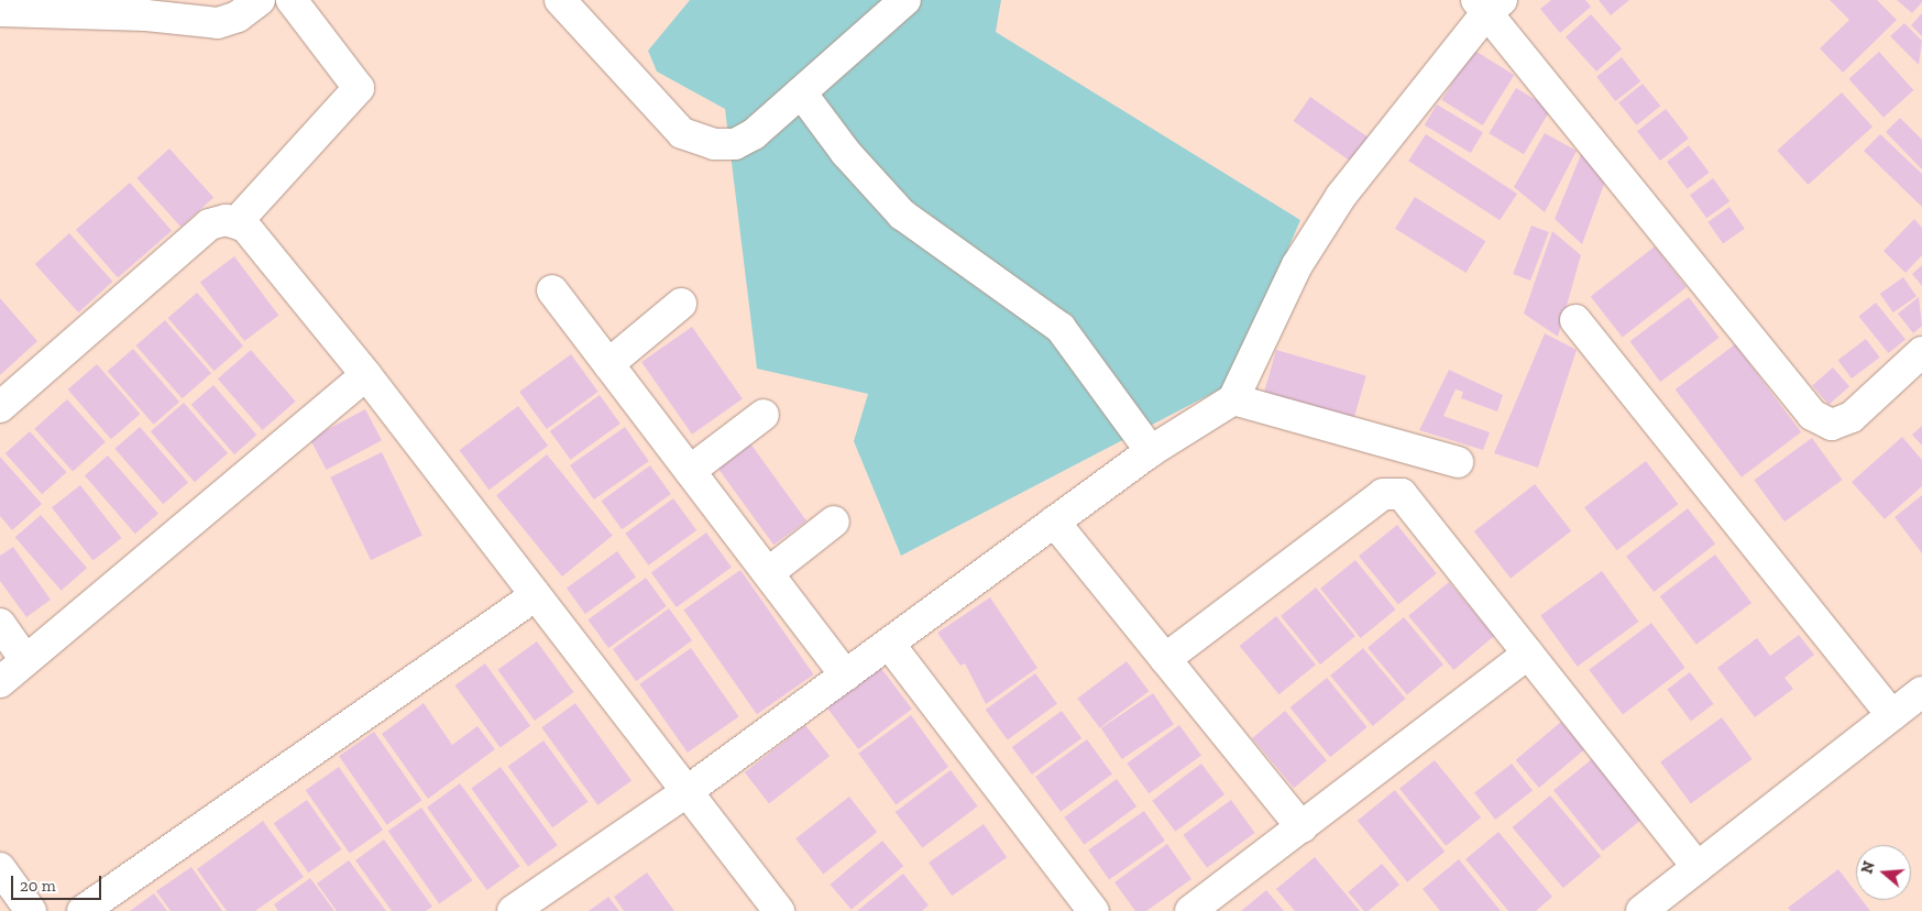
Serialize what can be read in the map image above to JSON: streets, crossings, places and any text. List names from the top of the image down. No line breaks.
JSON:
{"scale_bar":"20 m","north":"left"}
